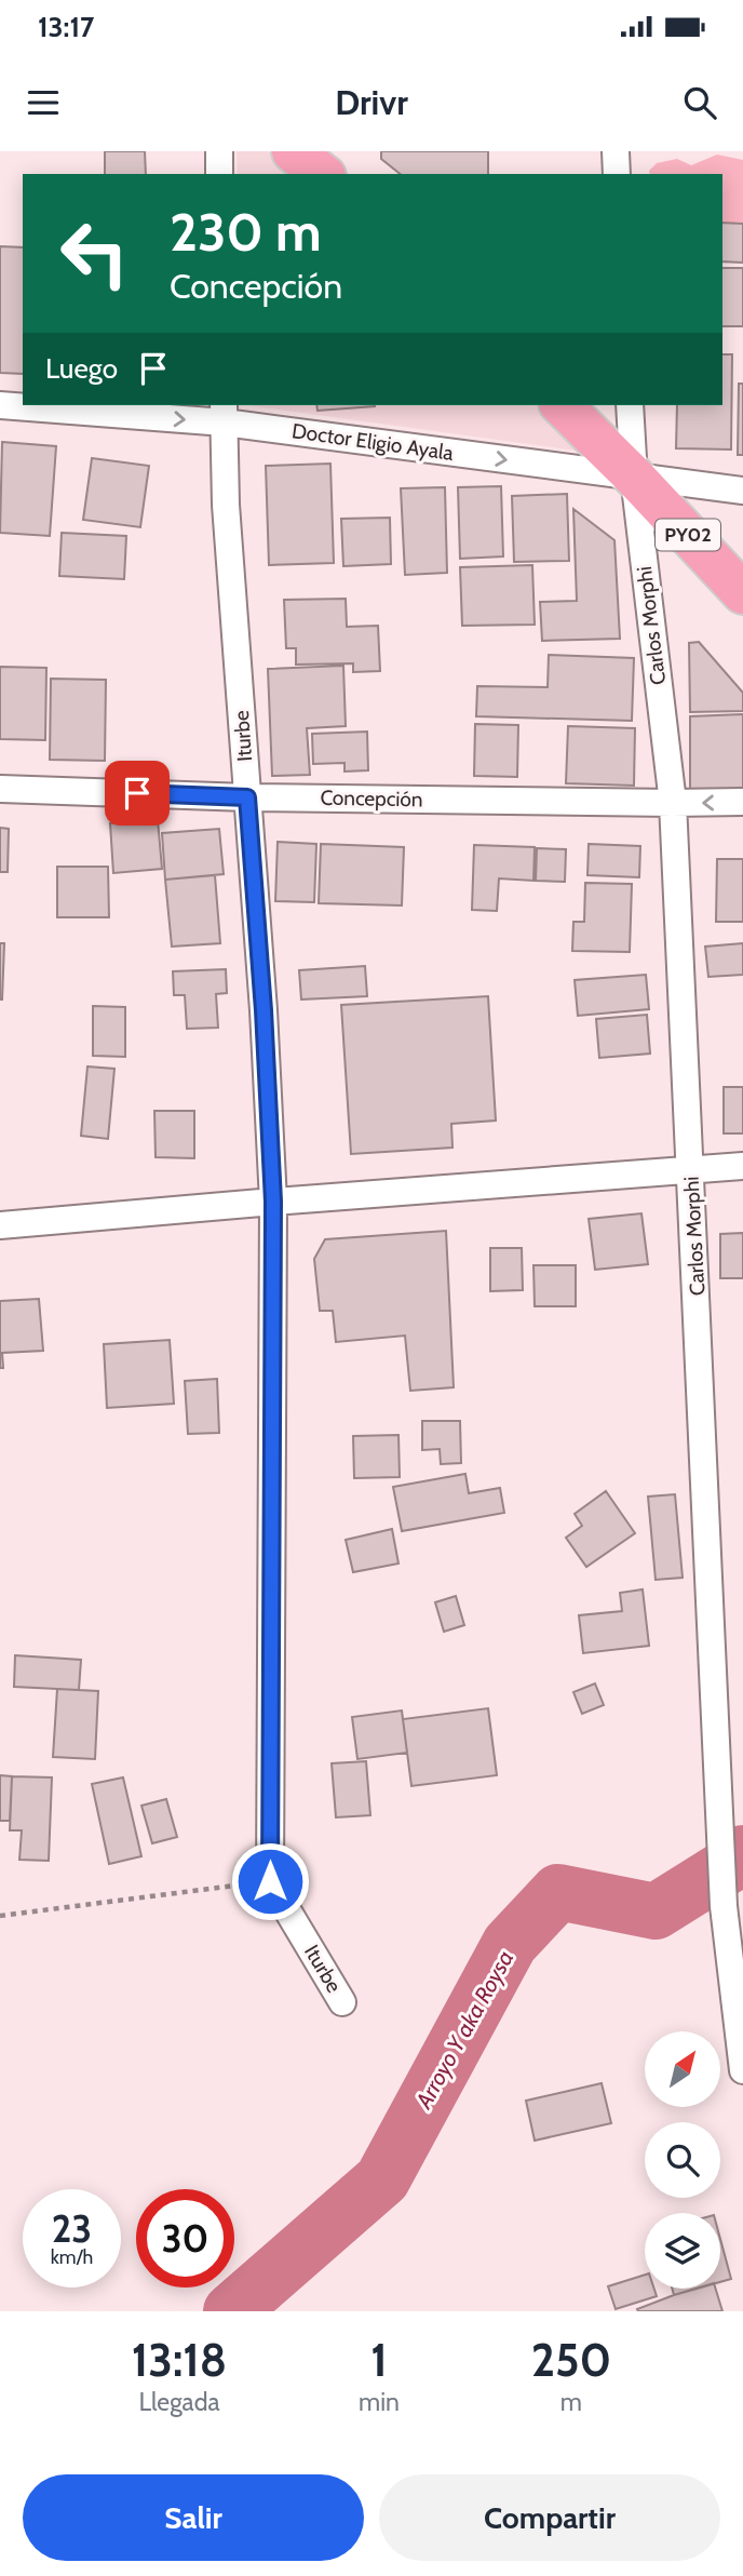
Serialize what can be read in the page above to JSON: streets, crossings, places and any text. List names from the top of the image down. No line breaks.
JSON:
{"streets":{"main road":["PY02"],"street":["Doctor Eligio Ayala","Carlos Morphi","Iturbe","Concepción"]},"crossings":[["Doctor Eligio Ayala","PY02"],["Doctor Eligio Ayala","Carlos Morphi"],["Doctor Eligio Ayala","Iturbe"],["PY02","Carlos Morphi"],["Carlos Morphi","Concepción"],["Iturbe","Concepción"]],"one_way":["Doctor Eligio Ayala"],"water":["Arroyo Y aka Roysa"],"north":"top right","page":{"status":"13:17","header":"Drivr","turn":["230 m","Concepción"],"then":"Luego","speed":"23 km/h","limit":"30","eta":["13:18","Llegada","1","min","250","m"],"buttons":["Salir","Compartir"]}}
